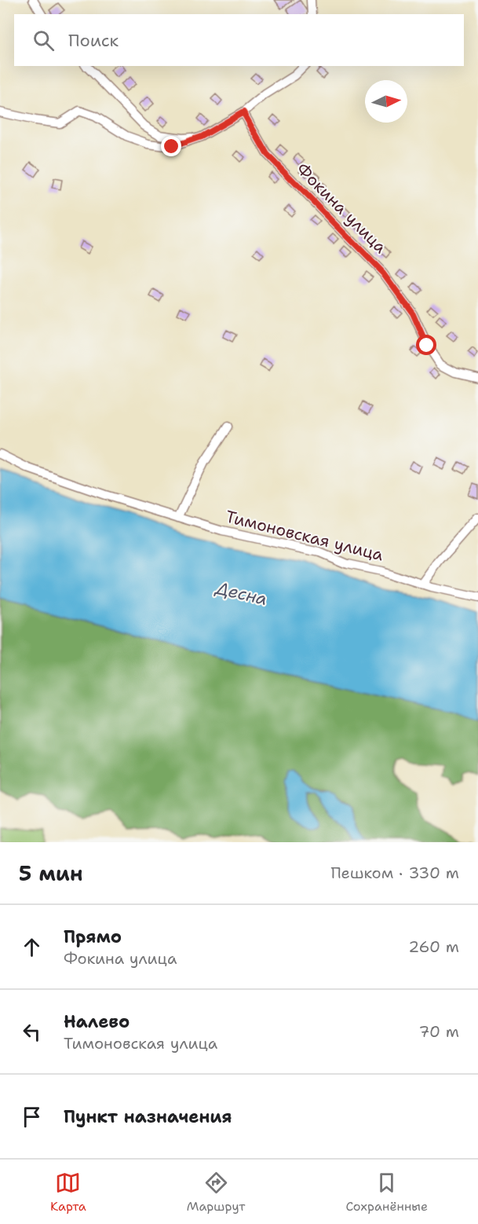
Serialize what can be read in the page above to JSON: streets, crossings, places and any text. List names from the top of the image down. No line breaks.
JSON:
{"streets":{"street":["Фокина улица","Тимоновская улица"]},"water":["Десна"],"north":"right","page":{"search":"Поиск","heading":["5 мин","Пешком · 330 m"],"list":[["Прямо","Фокина улица","260 m"],["Налево","Тимоновская улица","70 m"],"Пункт назначения"],"nav":["Карта","Маршрут","Сохранённые"]}}
